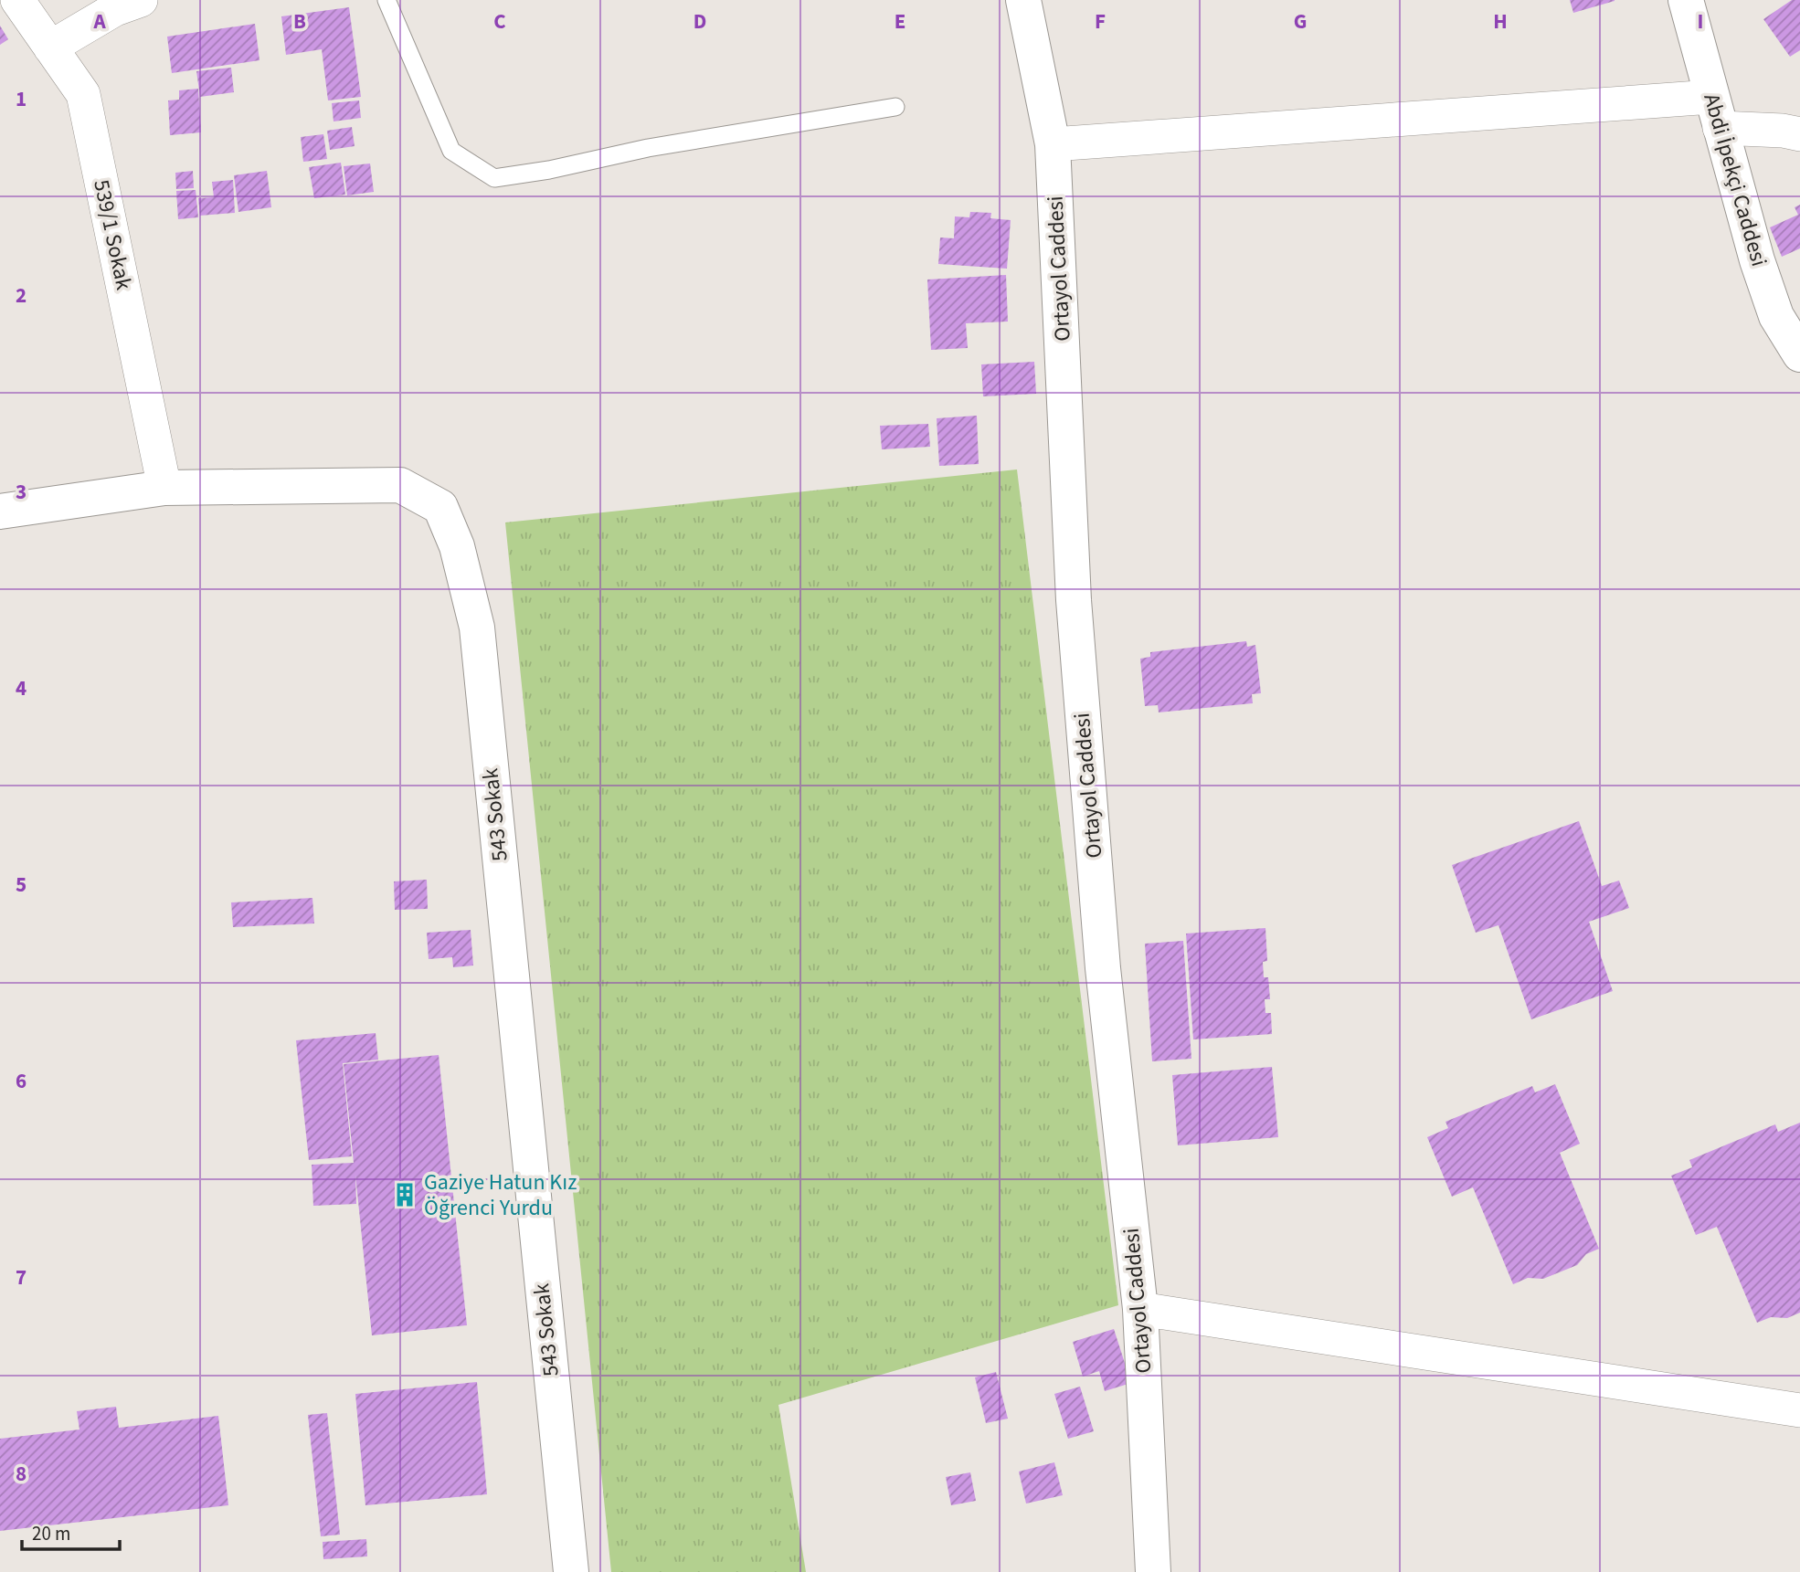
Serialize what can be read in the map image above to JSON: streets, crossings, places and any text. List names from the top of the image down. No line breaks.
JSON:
{"streets":{"street":["Abdi İpekçi Caddesi","539/1 Sokak","Ortayol Caddesi","543 Sokak"]},"crossings":[["539/1 Sokak","543 Sokak"]],"places":{"building":["Gaziye Hatun Kız Öğrenci Yurdu"]},"scale_bar":"20 m","grid":{"columns":["A","B","C","D","E","F","G","H","I"],"rows":["1","2","3","4","5","6","7","8"]}}
